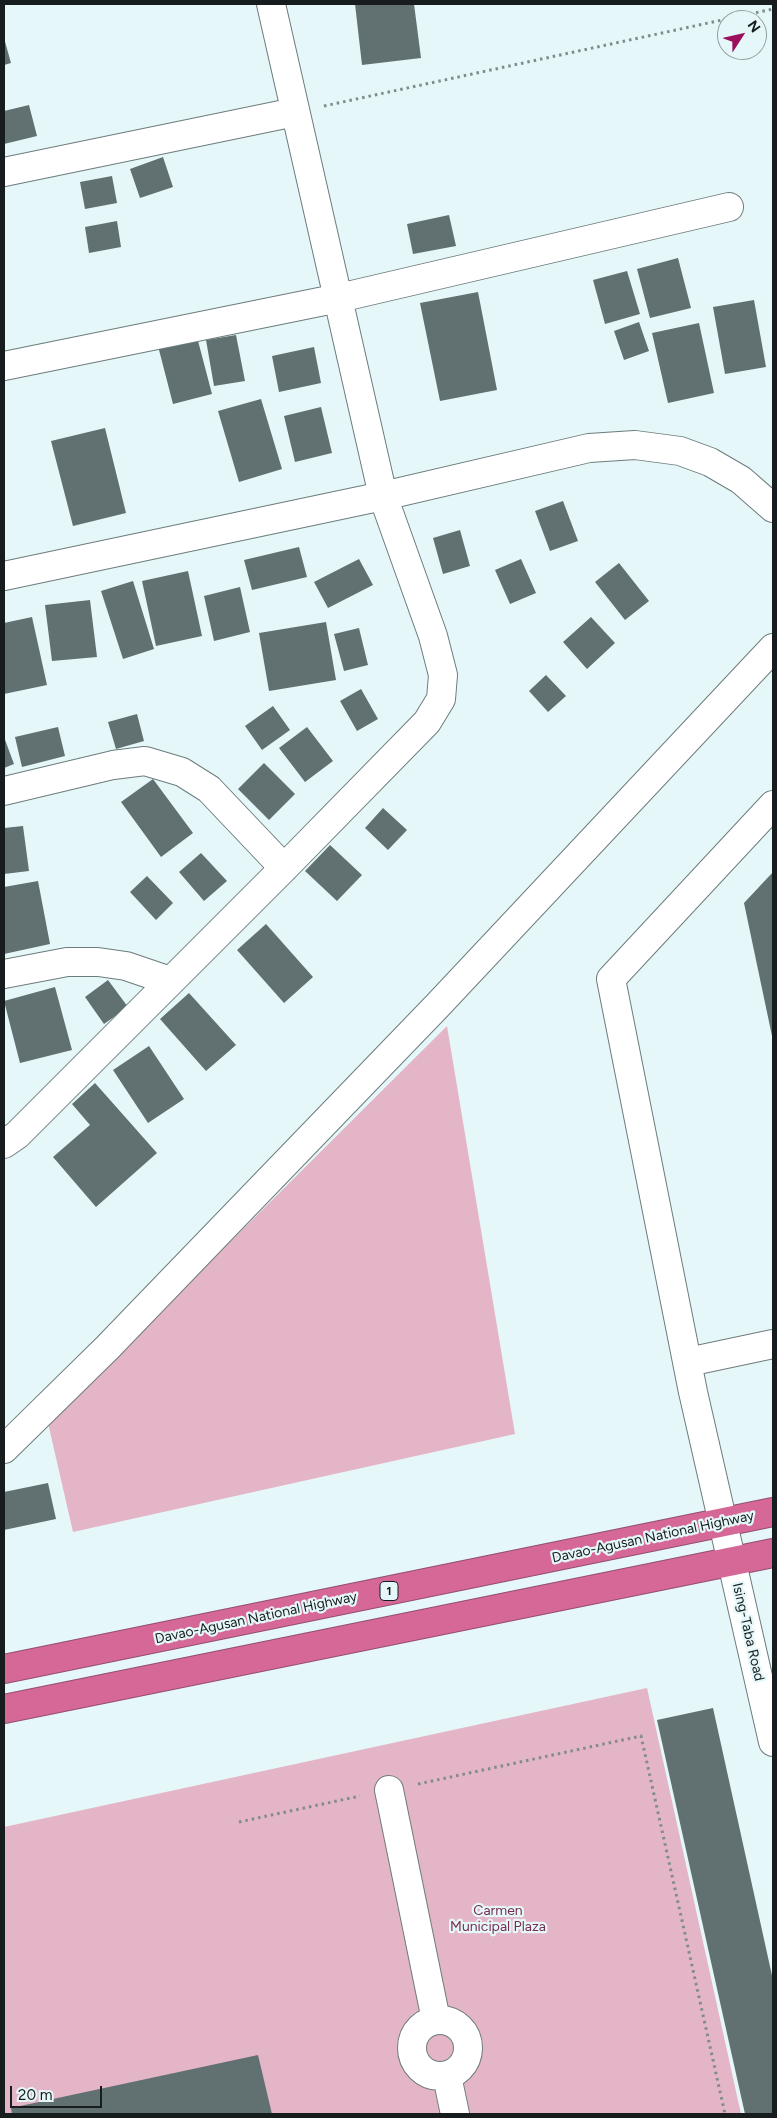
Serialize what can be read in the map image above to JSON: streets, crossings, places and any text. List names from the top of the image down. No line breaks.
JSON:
{"streets":{"highway":["Davao-Agusan National Highway","1"],"street":["Ising-Taba Road"]},"crossings":[["Davao-Agusan National Highway","Ising-Taba Road"]],"parks":["Carmen Municipal Plaza"],"scale_bar":"20 m","north":"top right"}
